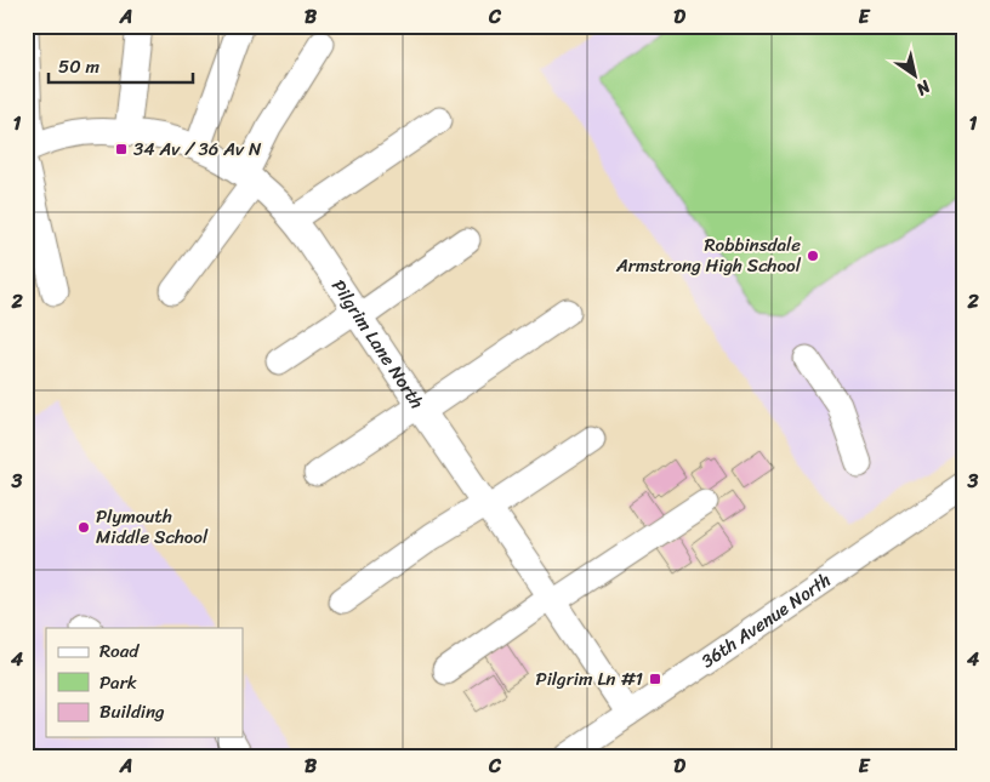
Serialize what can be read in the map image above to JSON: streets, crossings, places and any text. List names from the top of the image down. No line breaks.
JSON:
{"streets":{"street":["Pilgrim Lane North","36th Avenue North"]},"crossings":[["Pilgrim Lane North","36th Avenue North"]],"places":{"transit":["34 Av / 36 Av N","Pilgrim Ln #1"],"other":["Robbinsdale Armstrong High School","Plymouth Middle School"]},"legend":["Road","Park","Building"],"scale_bar":"50 m","north":"bottom right","grid":{"columns":["A","B","C","D","E"],"rows":["1","2","3","4"]}}
